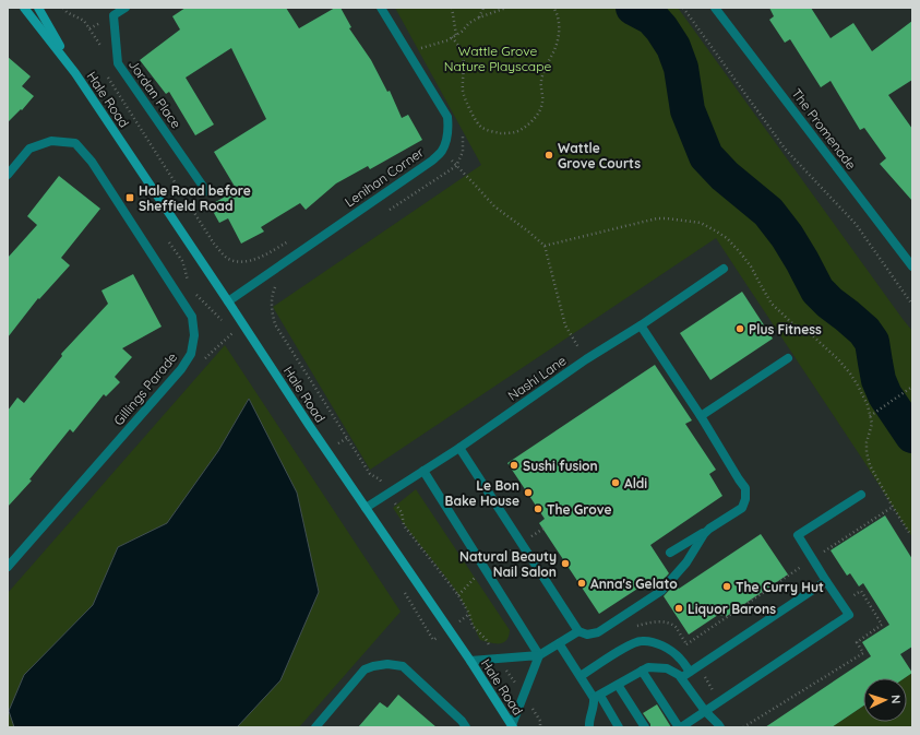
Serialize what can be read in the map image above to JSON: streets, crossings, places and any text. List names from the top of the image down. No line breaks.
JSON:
{"streets":{"main road":["Hale Road"],"street":["Jordan Place","The Promenade","Lenihan Corner","Nashi Lane","Gillings Parade"]},"crossings":[["Hale Road","Lenihan Corner"],["Hale Road","Nashi Lane"]],"parks":["Wattle Grove Nature Playscape"],"places":{"other":["Wattle Grove Courts","Plus Fitness","Sushi fusion","Aldi","Le Bon Bake House","The Grove","Natural Beauty Nail Salon","Anna's Gelato","The Curry Hut","Liquor Barons"],"transit":["Hale Road before Sheffield Road"]},"north":"right"}
